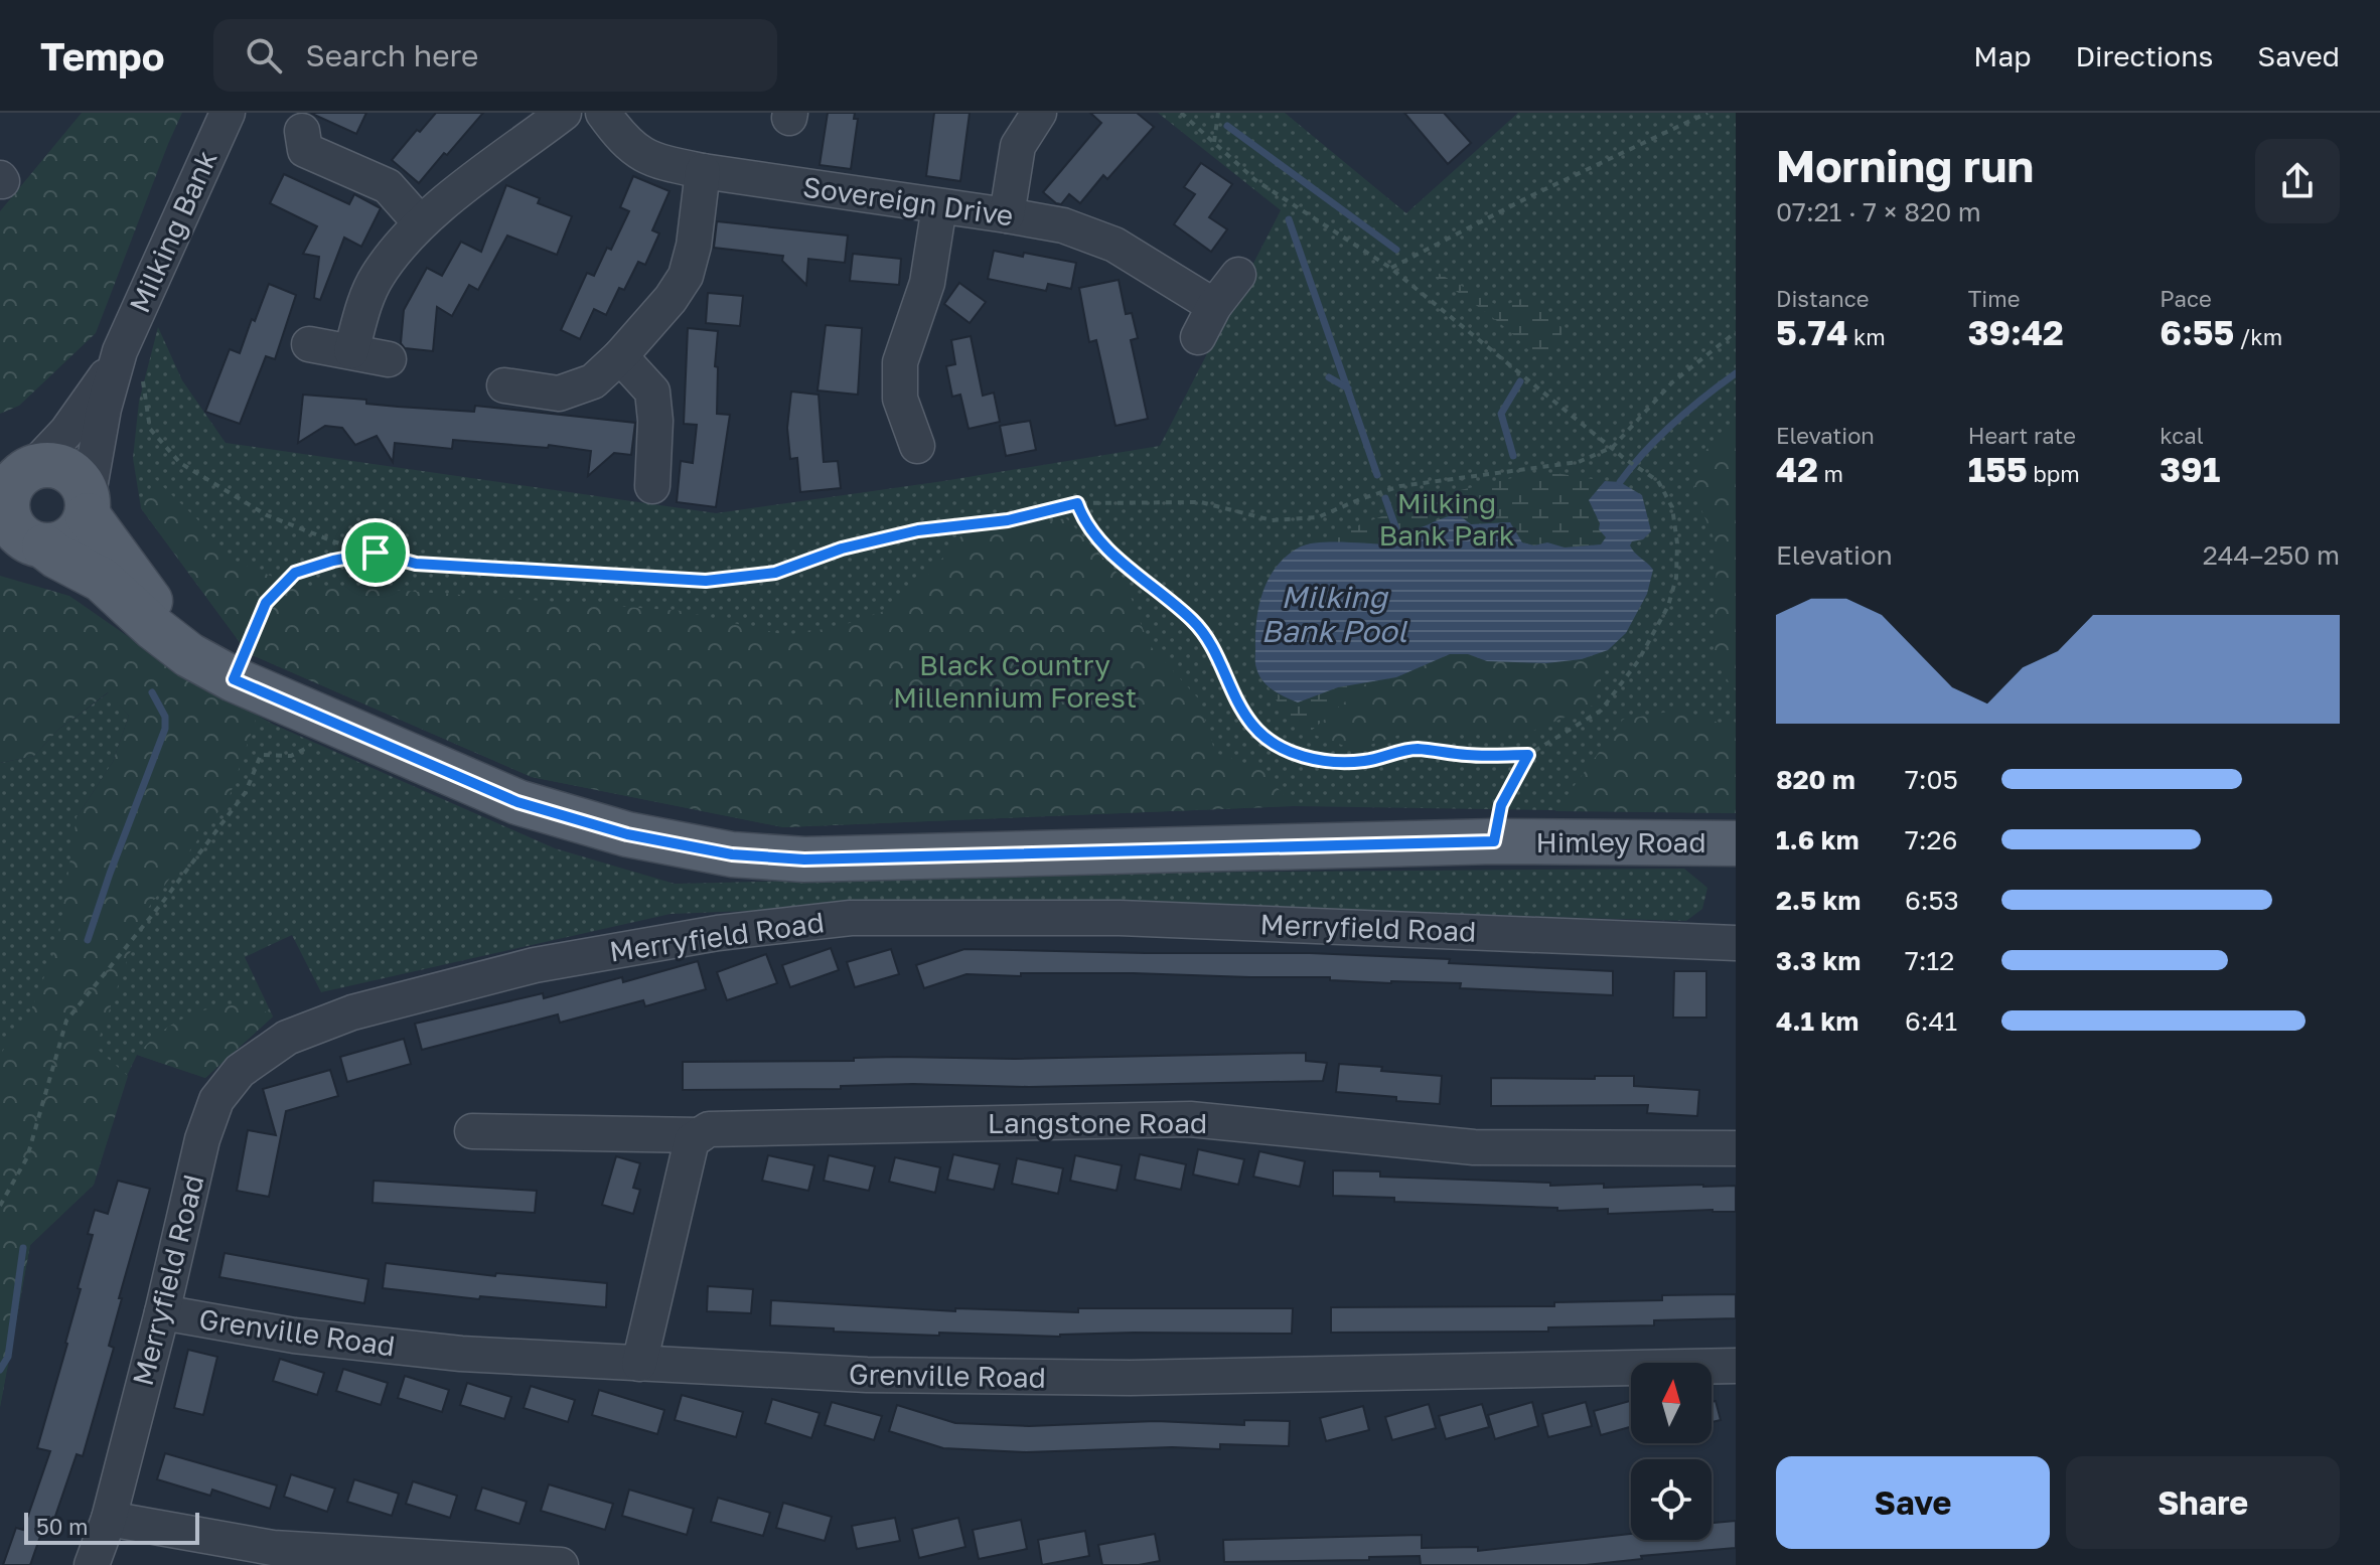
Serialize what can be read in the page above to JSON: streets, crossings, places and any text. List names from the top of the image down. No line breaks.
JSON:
{"streets":{"main road":["Himley Road"],"street":["Sovereign Drive","Milking Bank","Merryfield Road","Langstone Road","Grenville Road"]},"crossings":[["Milking Bank","Himley Road"],["Merryfield Road","Grenville Road"]],"water":["Milking Bank Pool"],"parks":["Milking Bank Park","Black Country Millennium Forest"],"scale_bar":"50 m","north":"top","page":{"header":"Tempo","search":"Search here","nav":["Map","Directions","Saved"],"heading":["Morning run","07:21 · 7 × 820 m"],"stats":[["Distance","5.74 km"],["Time","39:42"],["Pace","6:55 /km"],["Elevation","42 m"],["Heart rate","155 bpm"],["kcal","391"]],"chart":["Elevation","244–250 m"],"list":[{"name":"820 m","note":"7:05"},{"name":"1.6 km","note":"7:26"},{"name":"2.5 km","note":"6:53"},{"name":"3.3 km","note":"7:12"},{"name":"4.1 km","note":"6:41"}],"buttons":["Save","Share"],"scale":"50 m"}}
